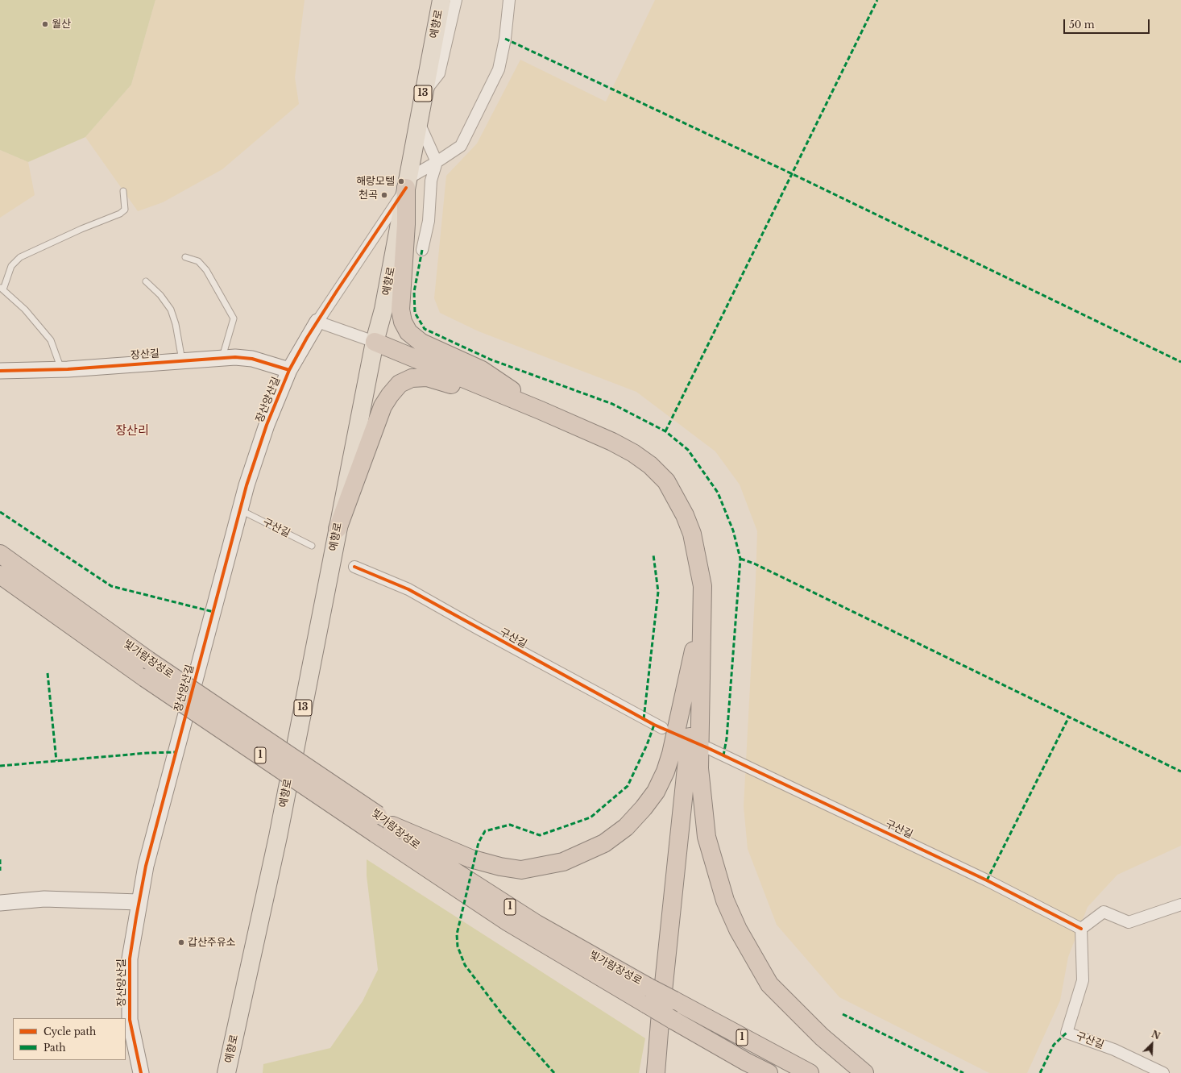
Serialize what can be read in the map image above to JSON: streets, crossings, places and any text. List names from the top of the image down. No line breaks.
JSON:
{"streets":{"highway":["빛가람장성로","1"],"main road":["예향로","13"],"street":["장산길","장산양산길","구산길"]},"crossings":[["장산길","장산양산길"],["장산양산길","구산길"]],"districts":["장산리"],"places":["월산","해랑모텔","천곡","갑산주유소"],"legend":["Cycle path","Path"],"scale_bar":"50 m","north":"top right"}
